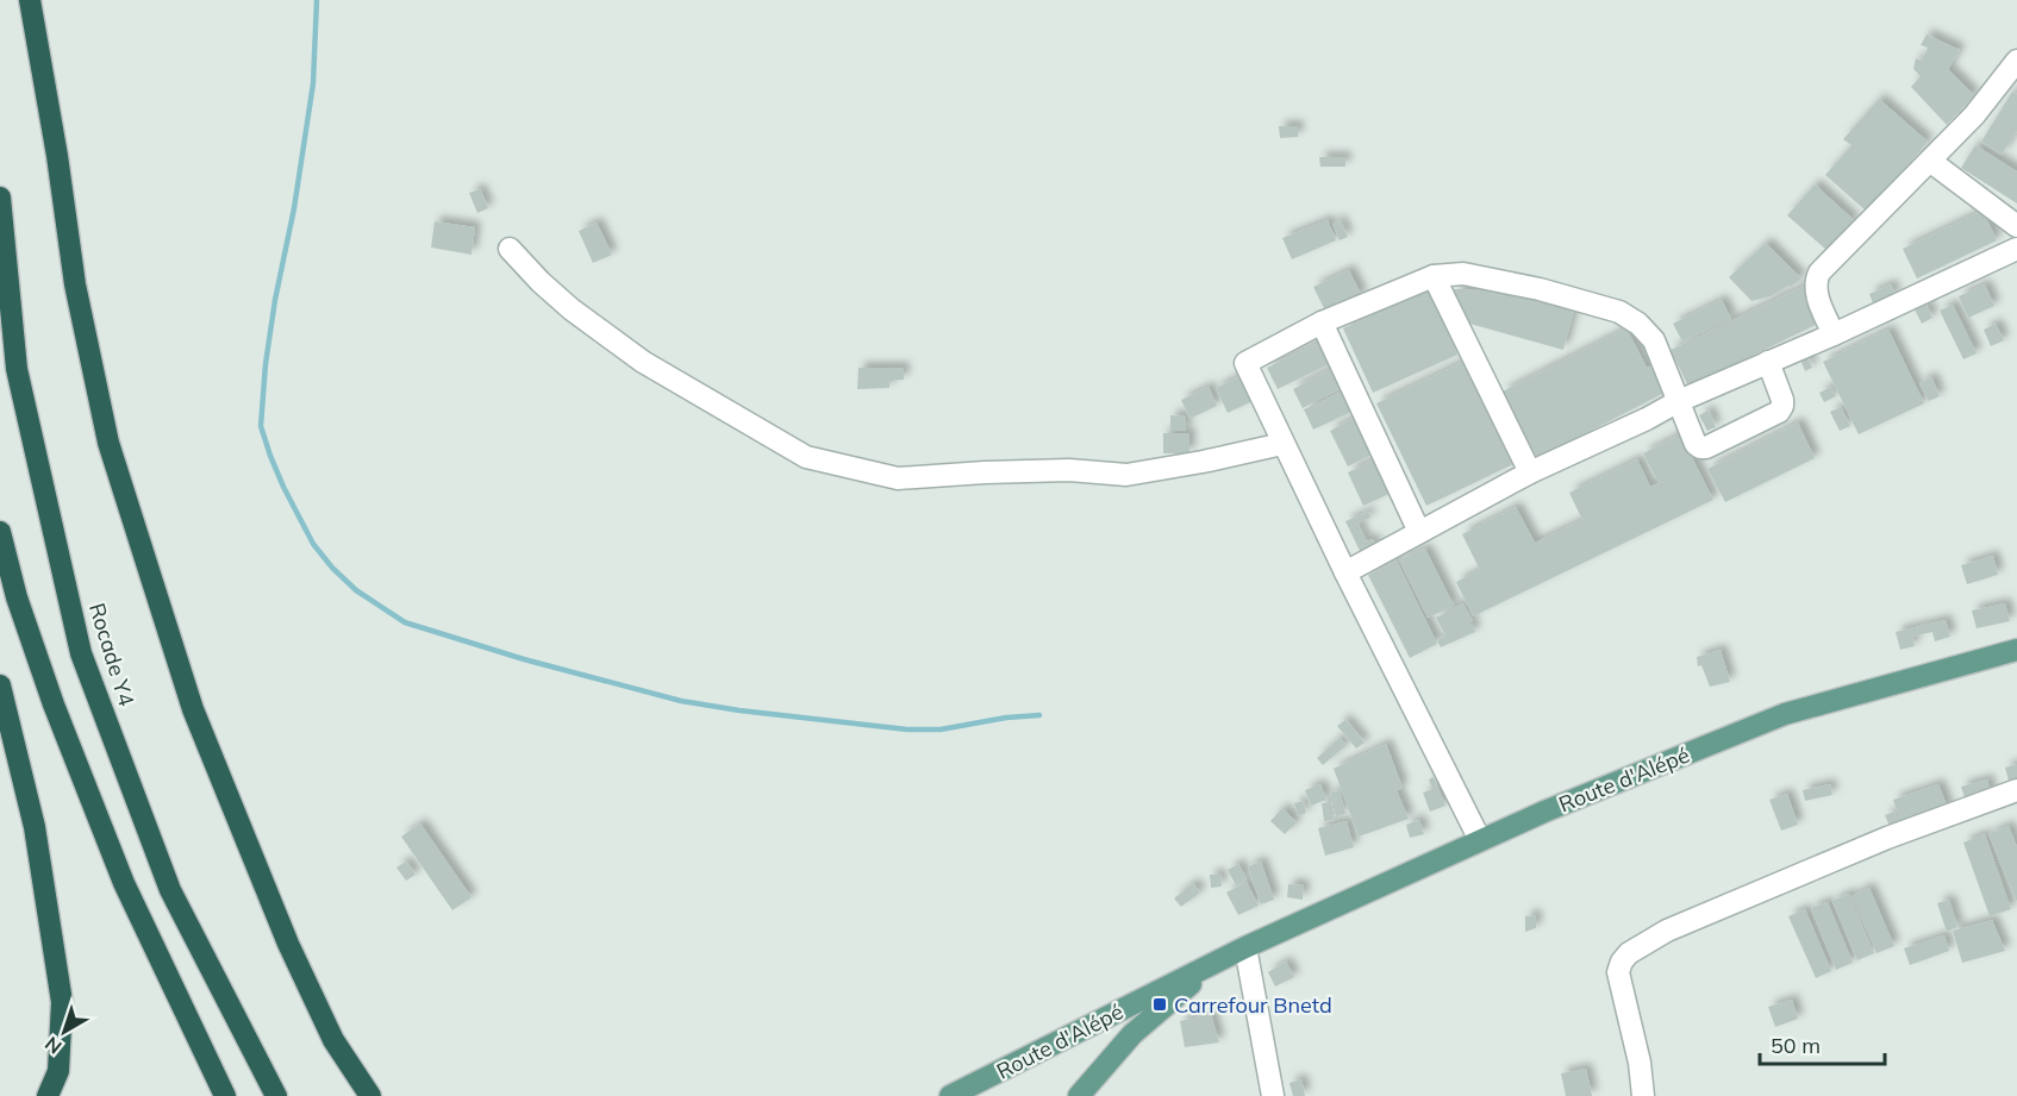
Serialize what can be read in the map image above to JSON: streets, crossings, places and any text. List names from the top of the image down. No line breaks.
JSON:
{"streets":{"highway":["Rocade Y4"],"main road":["Route d'Alépé"]},"places":{"transit":["Carrefour Bnetd"]},"scale_bar":"50 m","north":"bottom left"}
